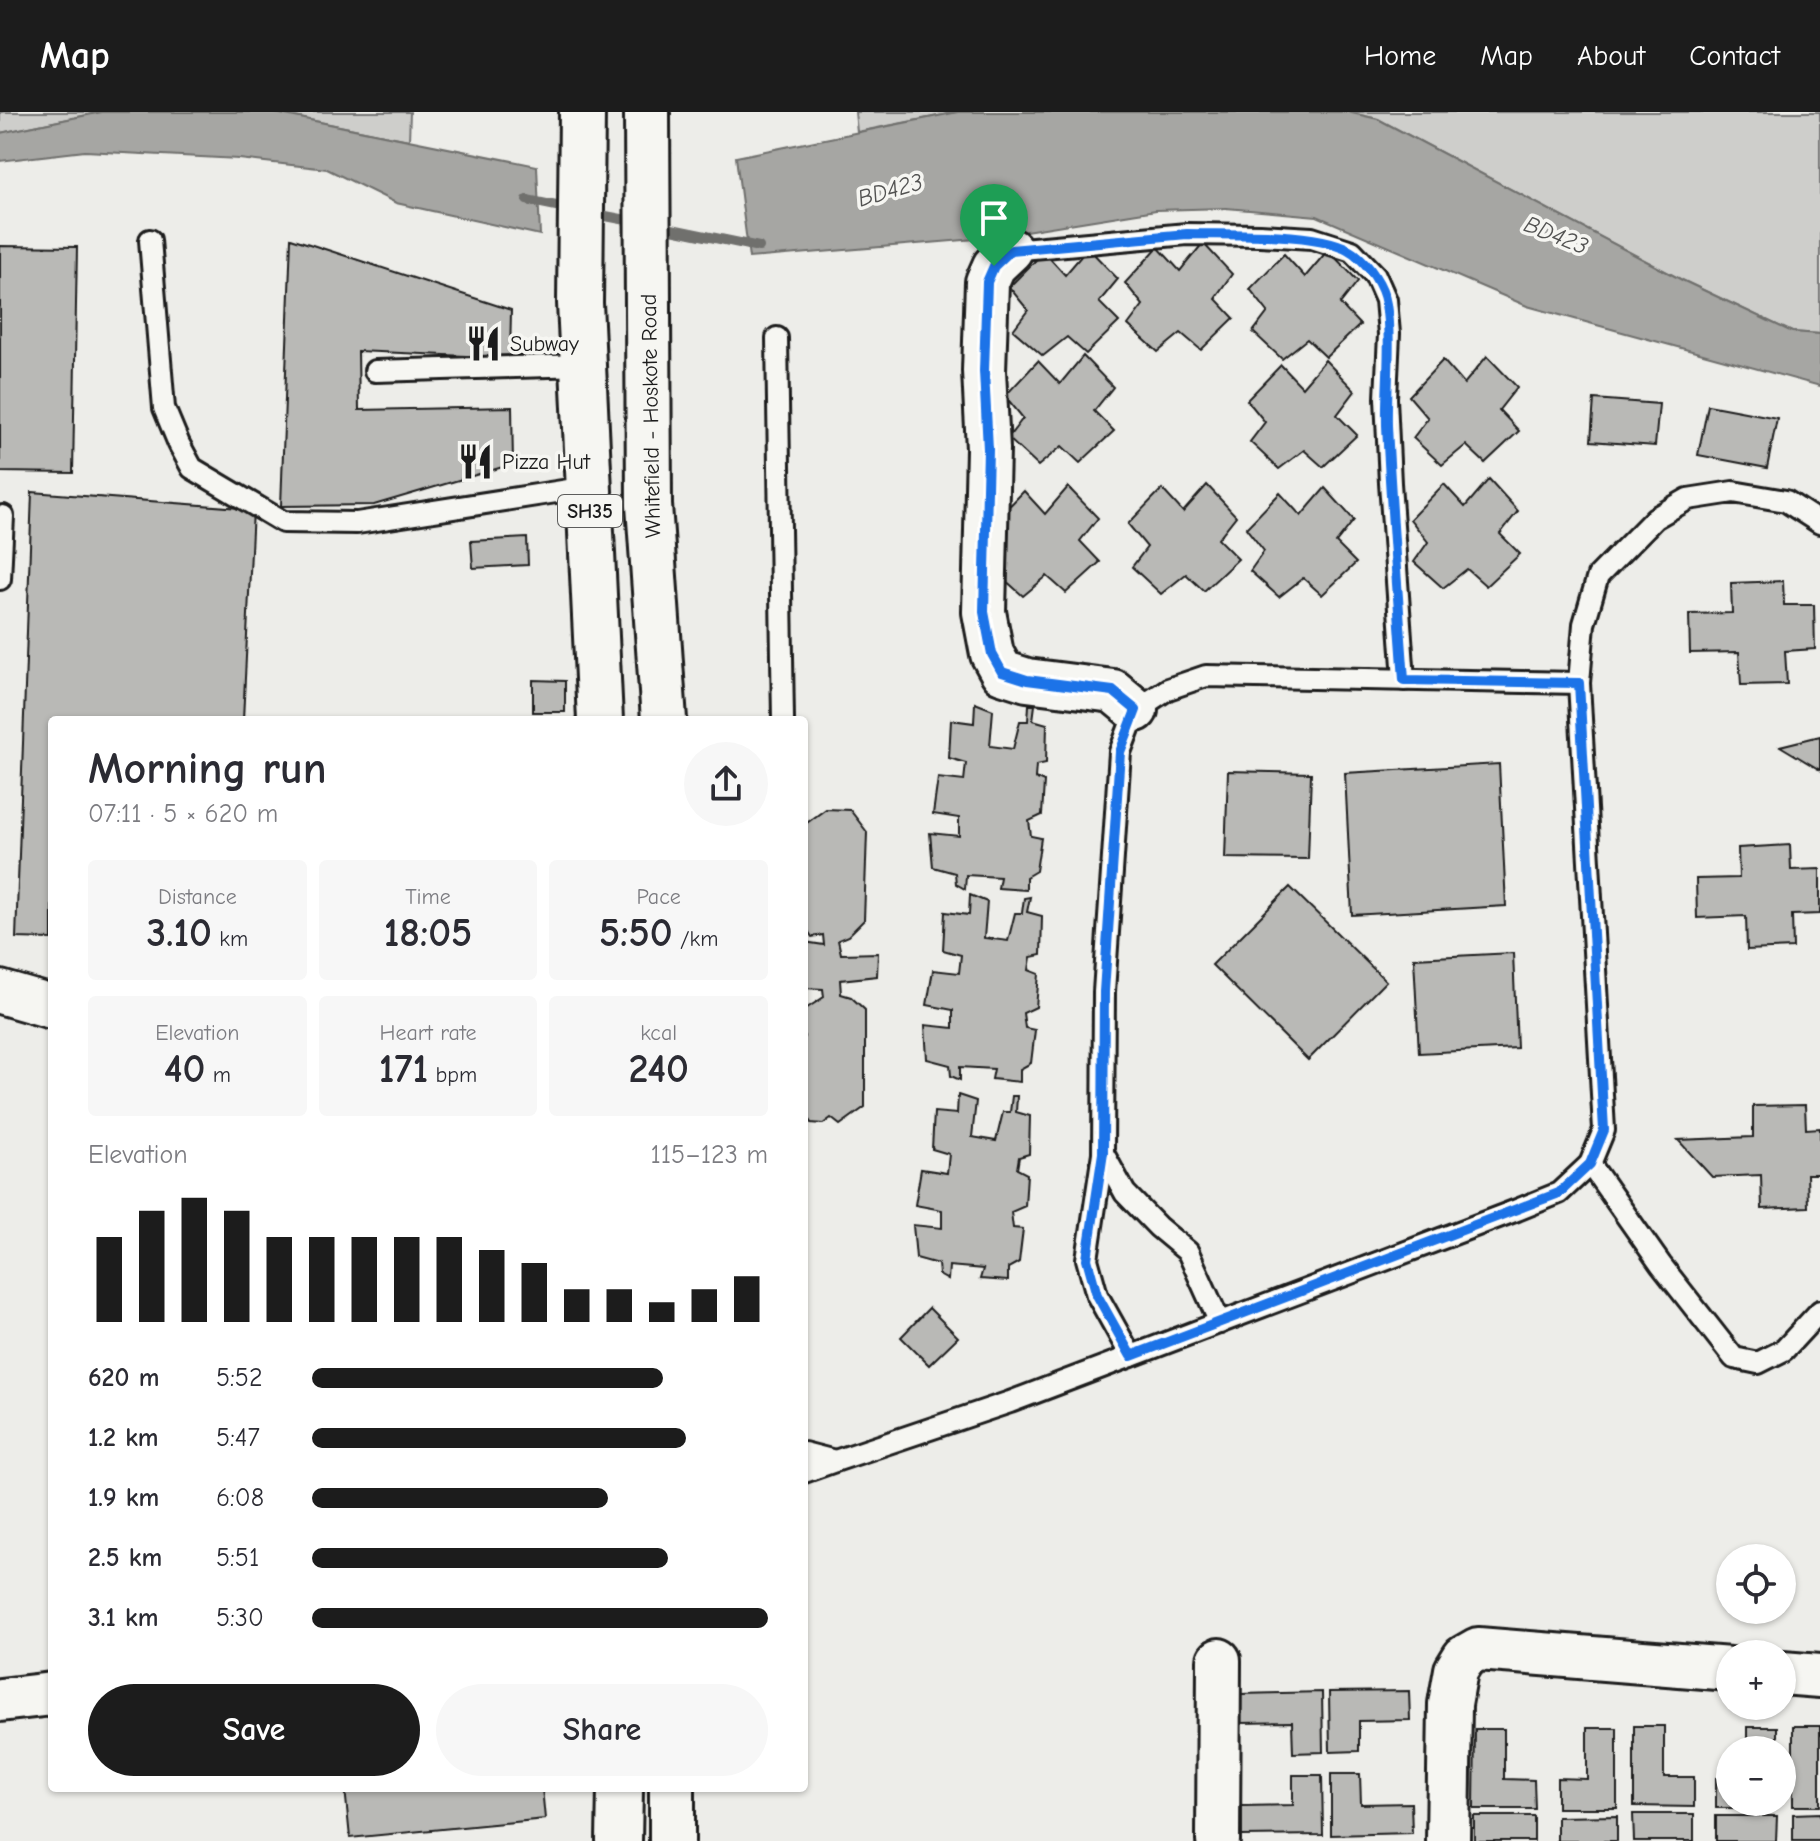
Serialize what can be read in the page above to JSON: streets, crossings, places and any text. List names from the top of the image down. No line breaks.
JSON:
{"streets":{"main road":["Whitefield - Hoskote Road","SH35"]},"water":["BD423"],"places":{"restaurant":["Subway","Pizza Hut"]},"page":{"header":"Map","nav":["Home","Map","About","Contact"],"heading":["Morning run","07:11 · 5 × 620 m"],"stats":[["Distance","3.10 km"],["Time","18:05"],["Pace","5:50 /km"],["Elevation","40 m"],["Heart rate","171 bpm"],["kcal","240"]],"chart":["Elevation","115–123 m"],"list":[{"name":"620 m","note":"5:52"},{"name":"1.2 km","note":"5:47"},{"name":"1.9 km","note":"6:08"},{"name":"2.5 km","note":"5:51"},{"name":"3.1 km","note":"5:30"}],"map_buttons":["+","−"],"buttons":["Save","Share"]}}
